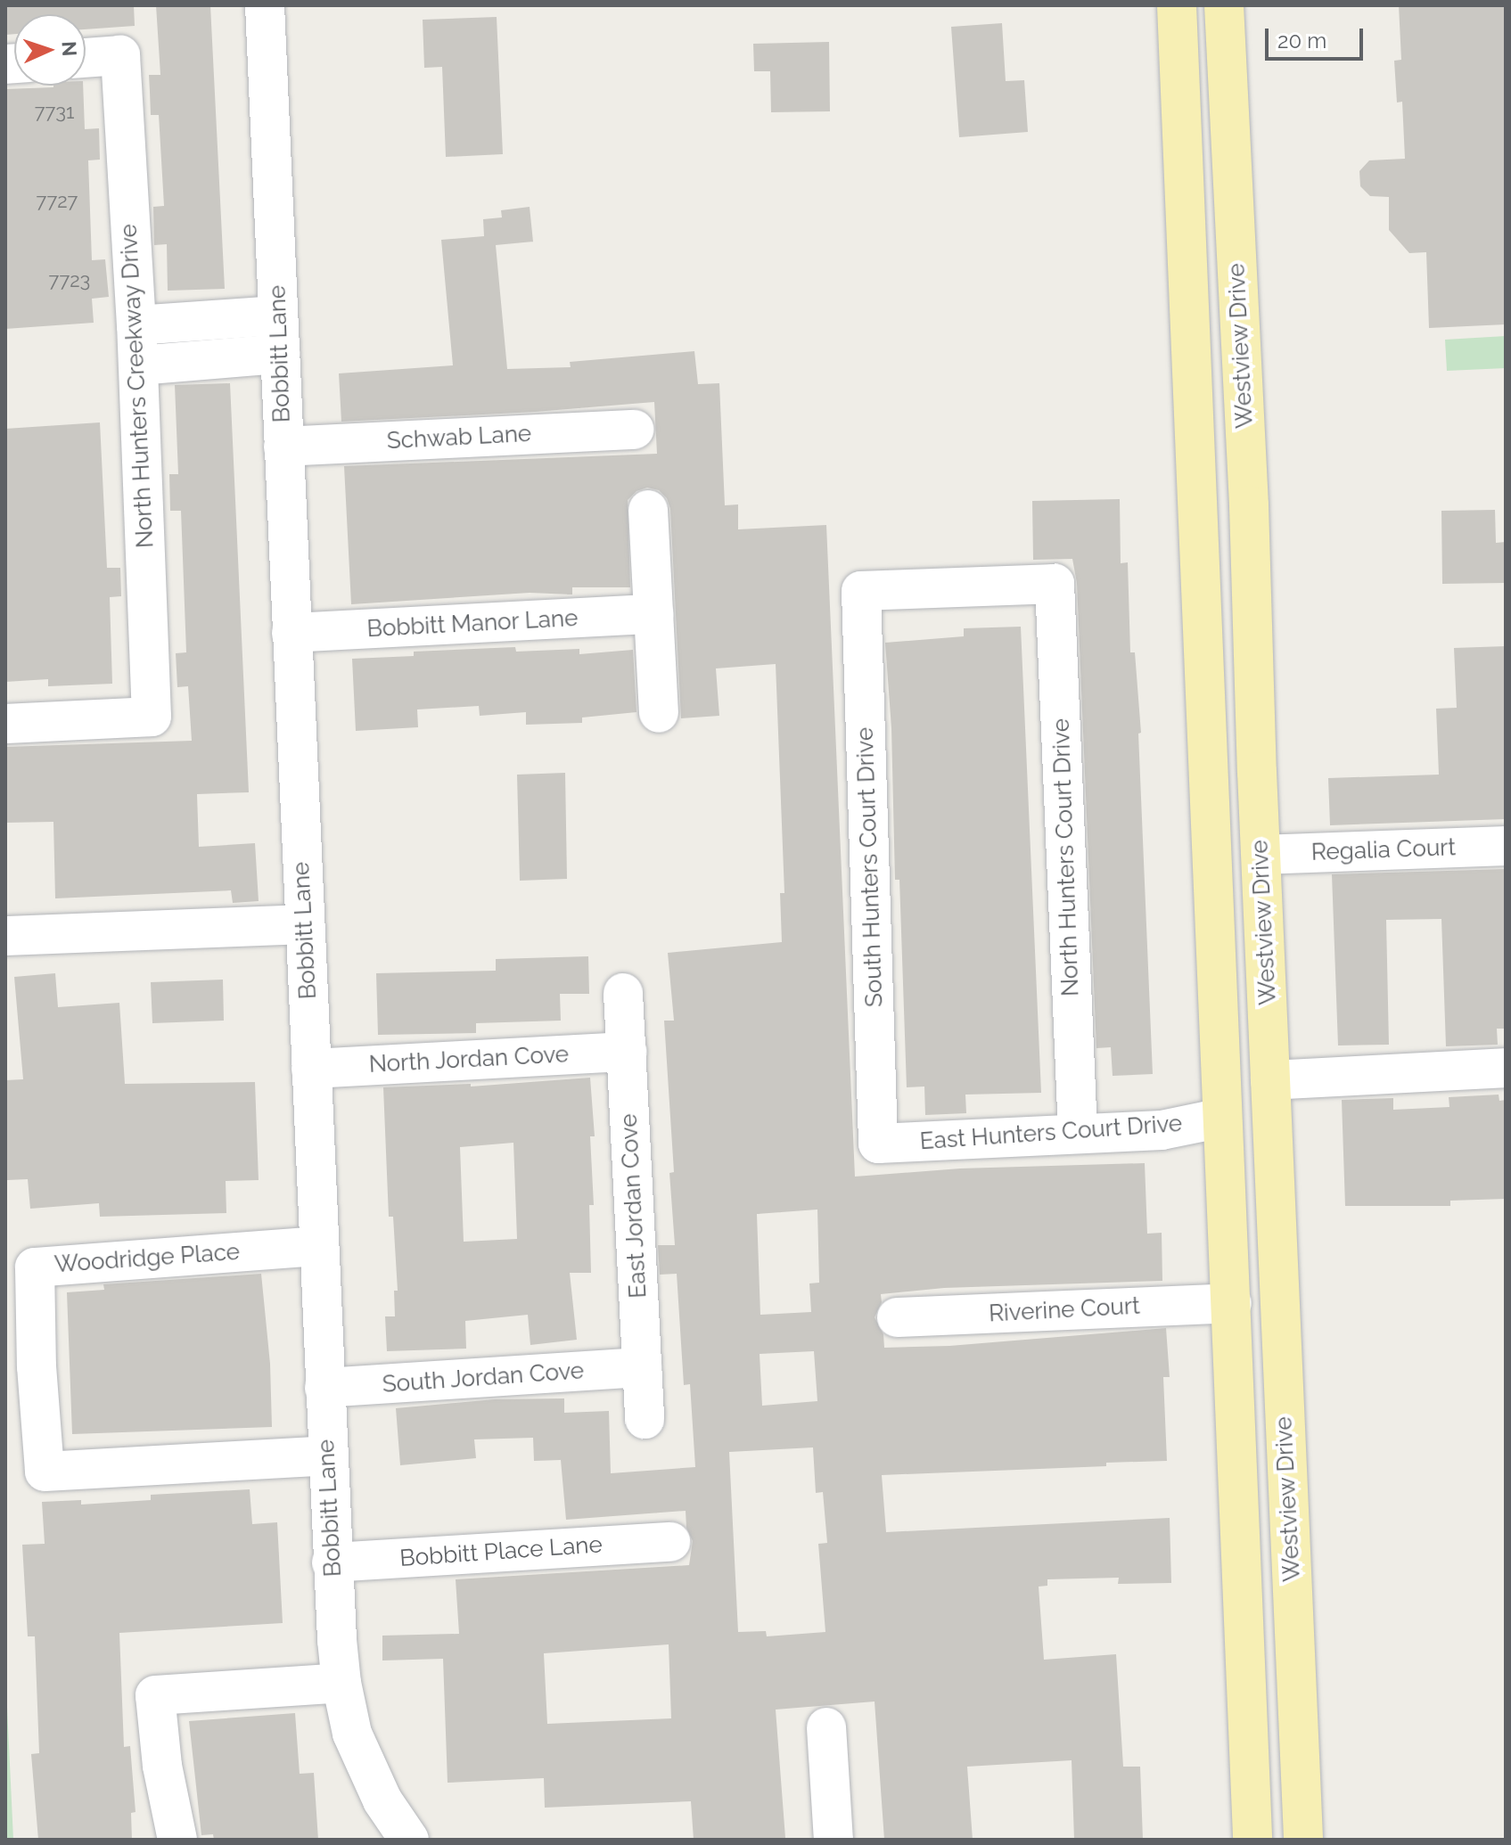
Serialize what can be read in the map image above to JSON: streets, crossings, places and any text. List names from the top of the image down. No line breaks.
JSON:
{"streets":{"main road":["Westview Drive"],"street":["Bobbitt Lane","North Hunters Creekway Drive","Schwab Lane","Bobbitt Manor Lane","Regalia Court","North Hunters Court Drive","South Hunters Court Drive","North Jordan Cove","East Hunters Court Drive","East Jordan Cove","Woodridge Place","Riverine Court","South Jordan Cove","Bobbitt Place Lane"]},"crossings":[["Westview Drive","Regalia Court"],["Westview Drive","East Hunters Court Drive"],["Westview Drive","Riverine Court"],["Bobbitt Lane","Schwab Lane"],["Bobbitt Lane","Bobbitt Manor Lane"],["Bobbitt Lane","North Jordan Cove"],["Bobbitt Lane","Woodridge Place"],["Bobbitt Lane","South Jordan Cove"],["Bobbitt Lane","Bobbitt Place Lane"],["North Hunters Court Drive","South Hunters Court Drive"],["North Hunters Court Drive","East Hunters Court Drive"],["South Hunters Court Drive","East Hunters Court Drive"],["North Jordan Cove","East Jordan Cove"],["East Jordan Cove","South Jordan Cove"]],"house_numbers":["7731","7727","7723"],"scale_bar":"20 m","north":"right"}
